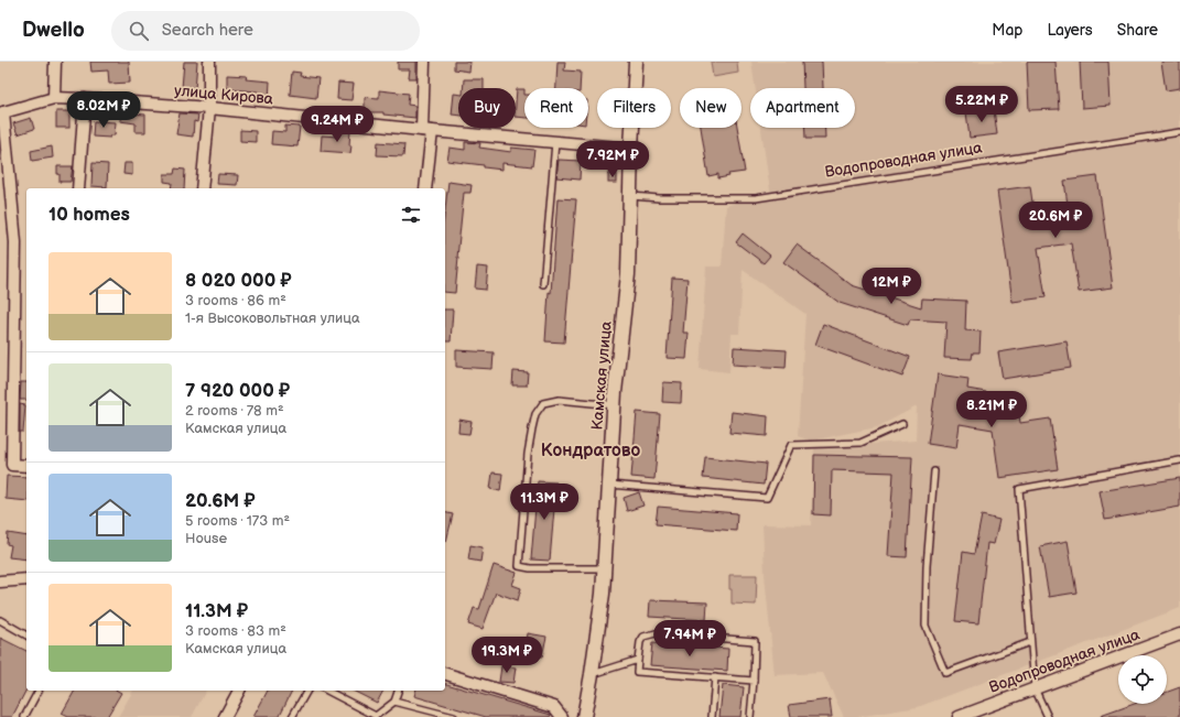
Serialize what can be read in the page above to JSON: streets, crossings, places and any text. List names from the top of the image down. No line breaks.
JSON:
{"streets":{"street":["улица Кирова","Водопроводная улица","Камская улица"]},"crossings":[["улица Кирова","Камская улица"],["Водопроводная улица","Камская улица"]],"districts":["Кондратово"],"page":{"header":"Dwello","search":"Search here","nav":["Map","Layers","Share"],"price":["5.22M ₽","8.02M ₽","9.24M ₽","7.92M ₽","20.6M ₽","12M ₽","8.21M ₽","11.3M ₽","7.94M ₽","19.3M ₽"],"chip":["Buy","Rent","Filters","New","Apartment"],"heading":"10 homes","list":[{"name":"8 020 000 ₽","note":"3 rooms · 86 m² · 1-я Высоковольтная улица"},{"name":"7 920 000 ₽","note":"2 rooms · 78 m² · Камская улица"},{"name":"20.6M ₽","note":"5 rooms · 173 m² · House"},{"name":"11.3M ₽","note":"3 rooms · 83 m² · Камская улица"}]}}
